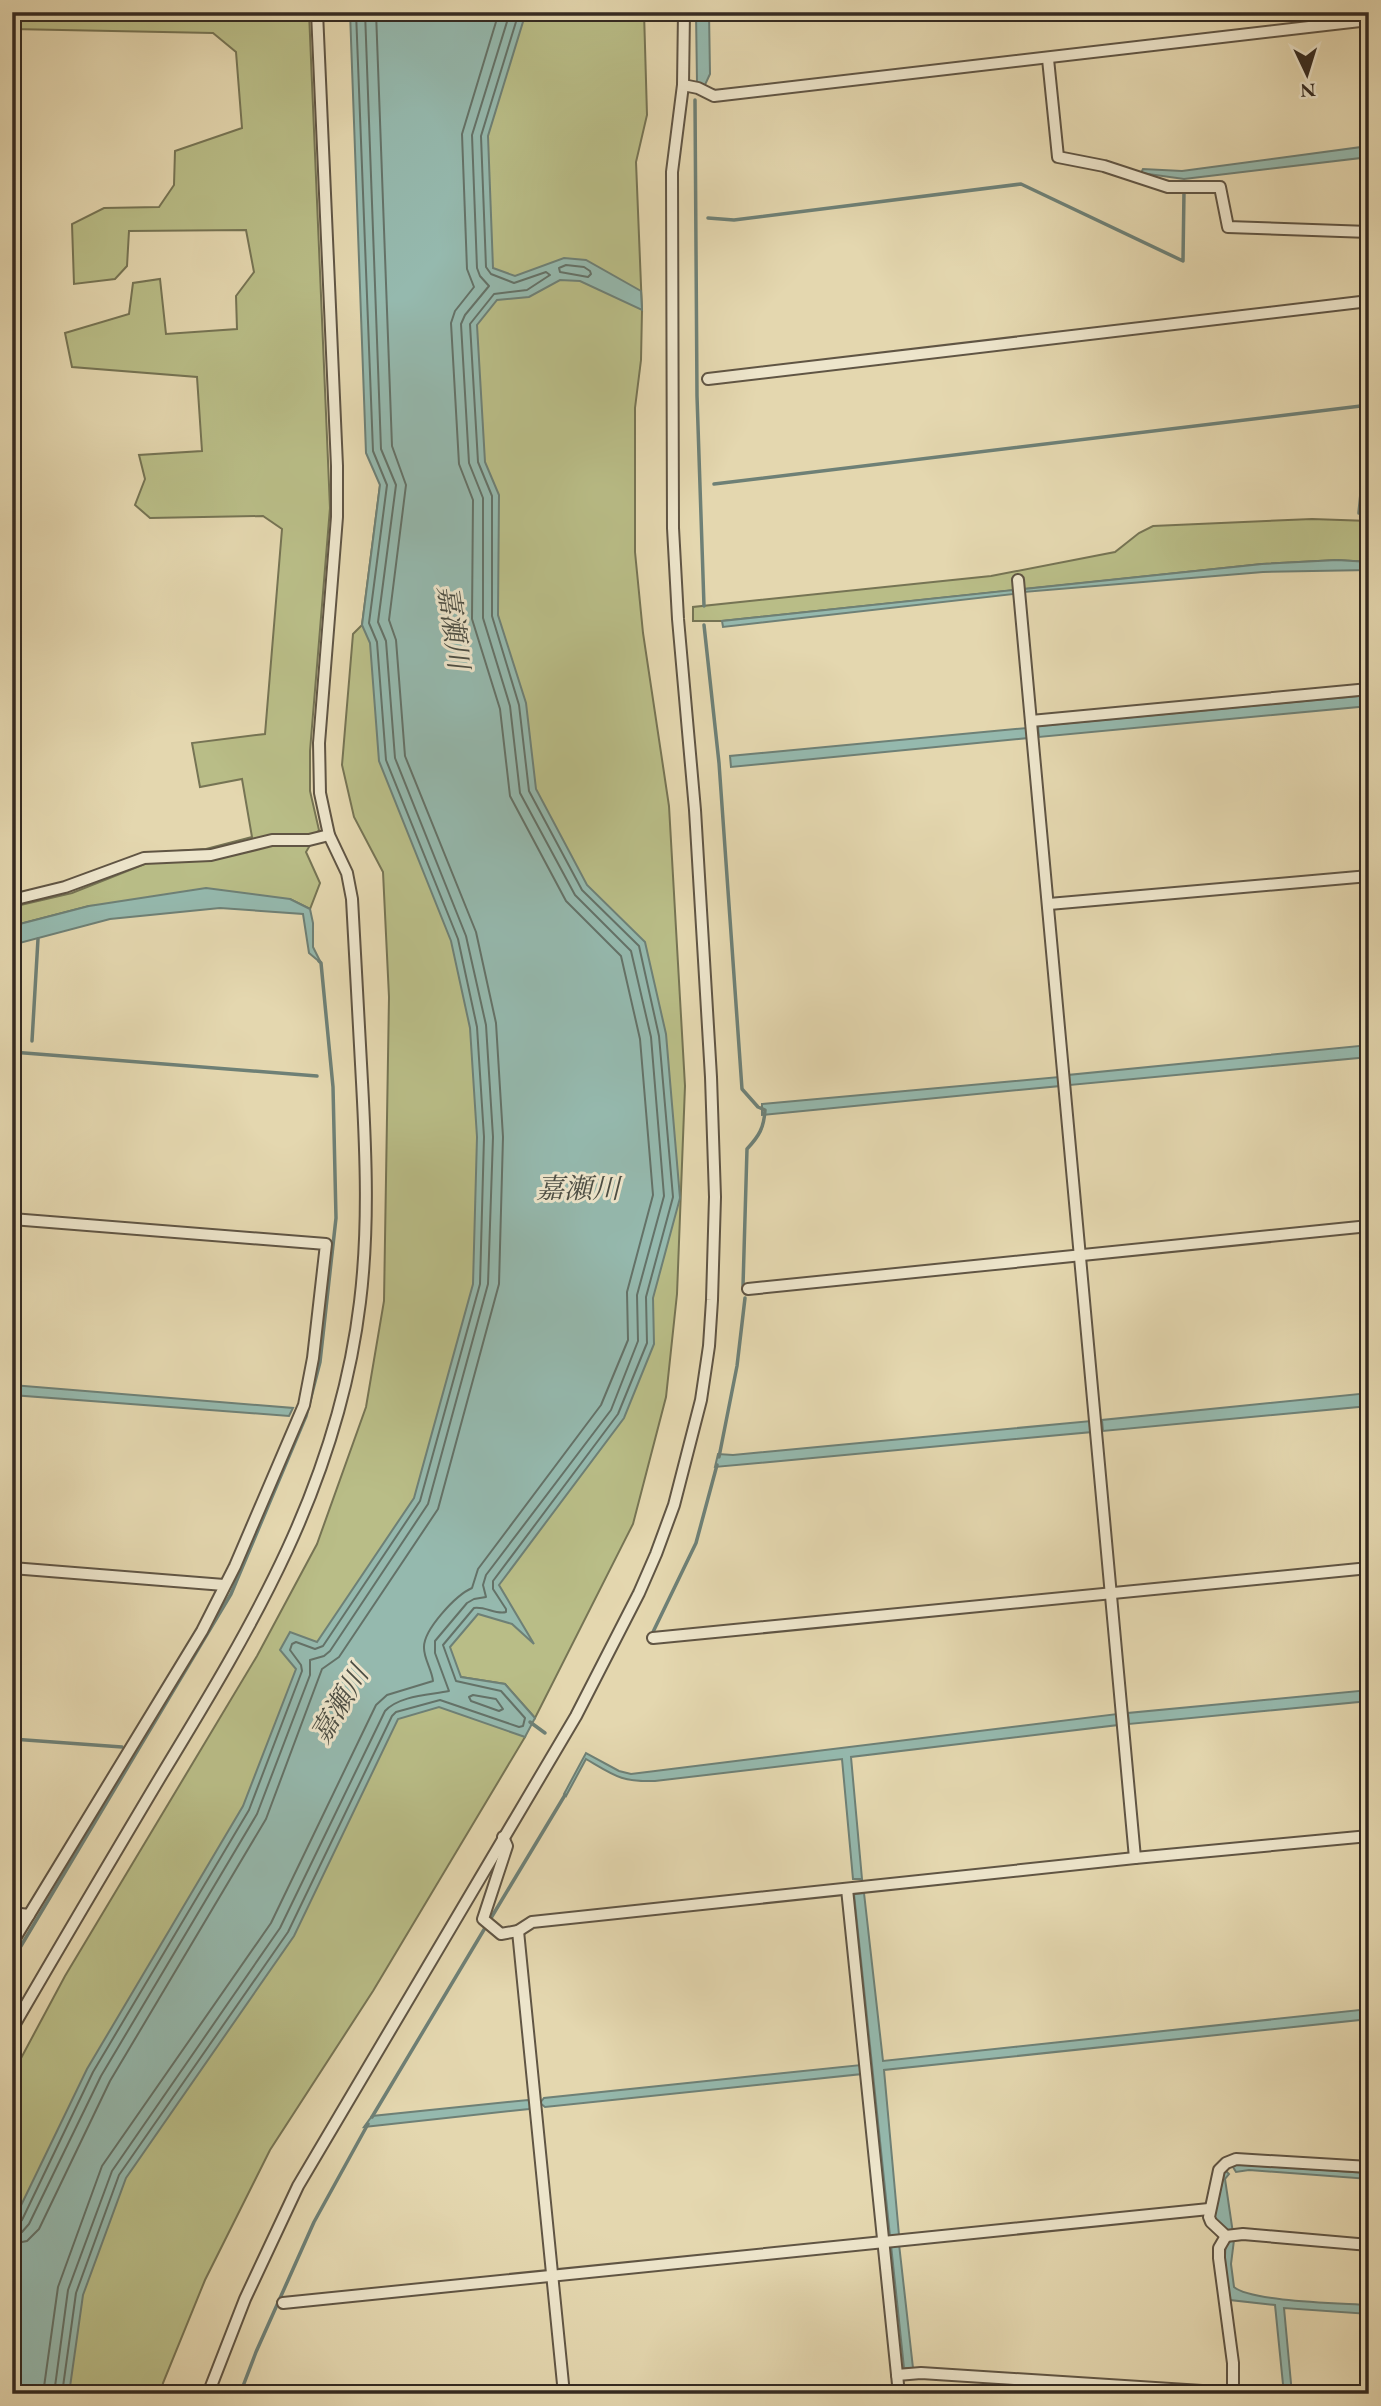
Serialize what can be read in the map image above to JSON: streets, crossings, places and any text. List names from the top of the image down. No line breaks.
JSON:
{"water":["嘉瀬川"],"north":"bottom"}
